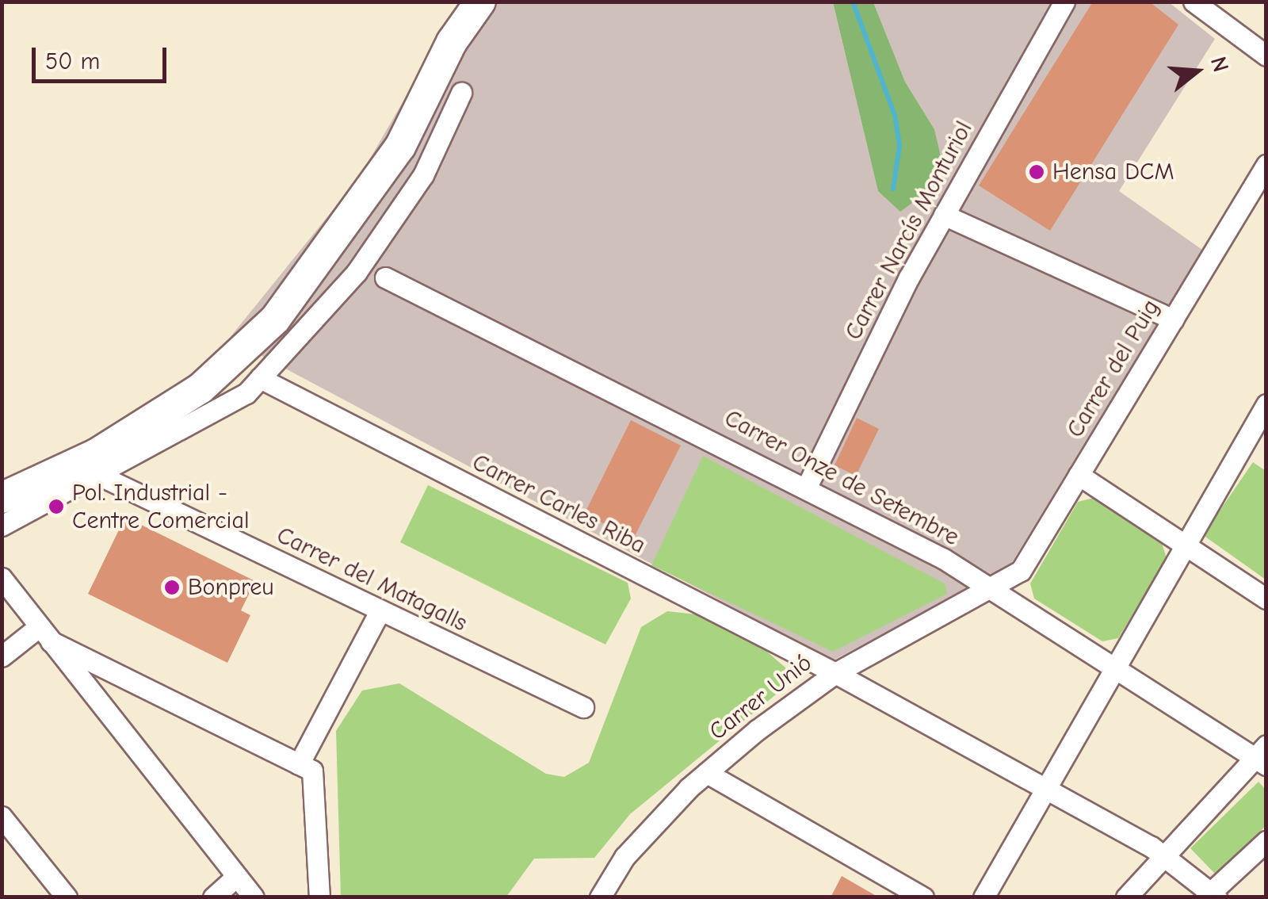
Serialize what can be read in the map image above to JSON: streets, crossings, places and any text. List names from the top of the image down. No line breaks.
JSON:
{"streets":{"street":["Carrer Narcís Monturiol","Carrer del Puig","Carrer Onze de Setembre","Carrer Carles Riba","Carrer del Matagalls","Carrer Unió"]},"crossings":[["Carrer Narcís Monturiol","Carrer Onze de Setembre"],["Carrer del Puig","Carrer Onze de Setembre"],["Carrer del Puig","Carrer Unió"],["Carrer Onze de Setembre","Carrer Unió"],["Carrer Carles Riba","Carrer Unió"]],"places":["Hensa DCM","Pol. Industrial - Centre Comercial","Bonpreu"],"scale_bar":"50 m","north":"right"}
